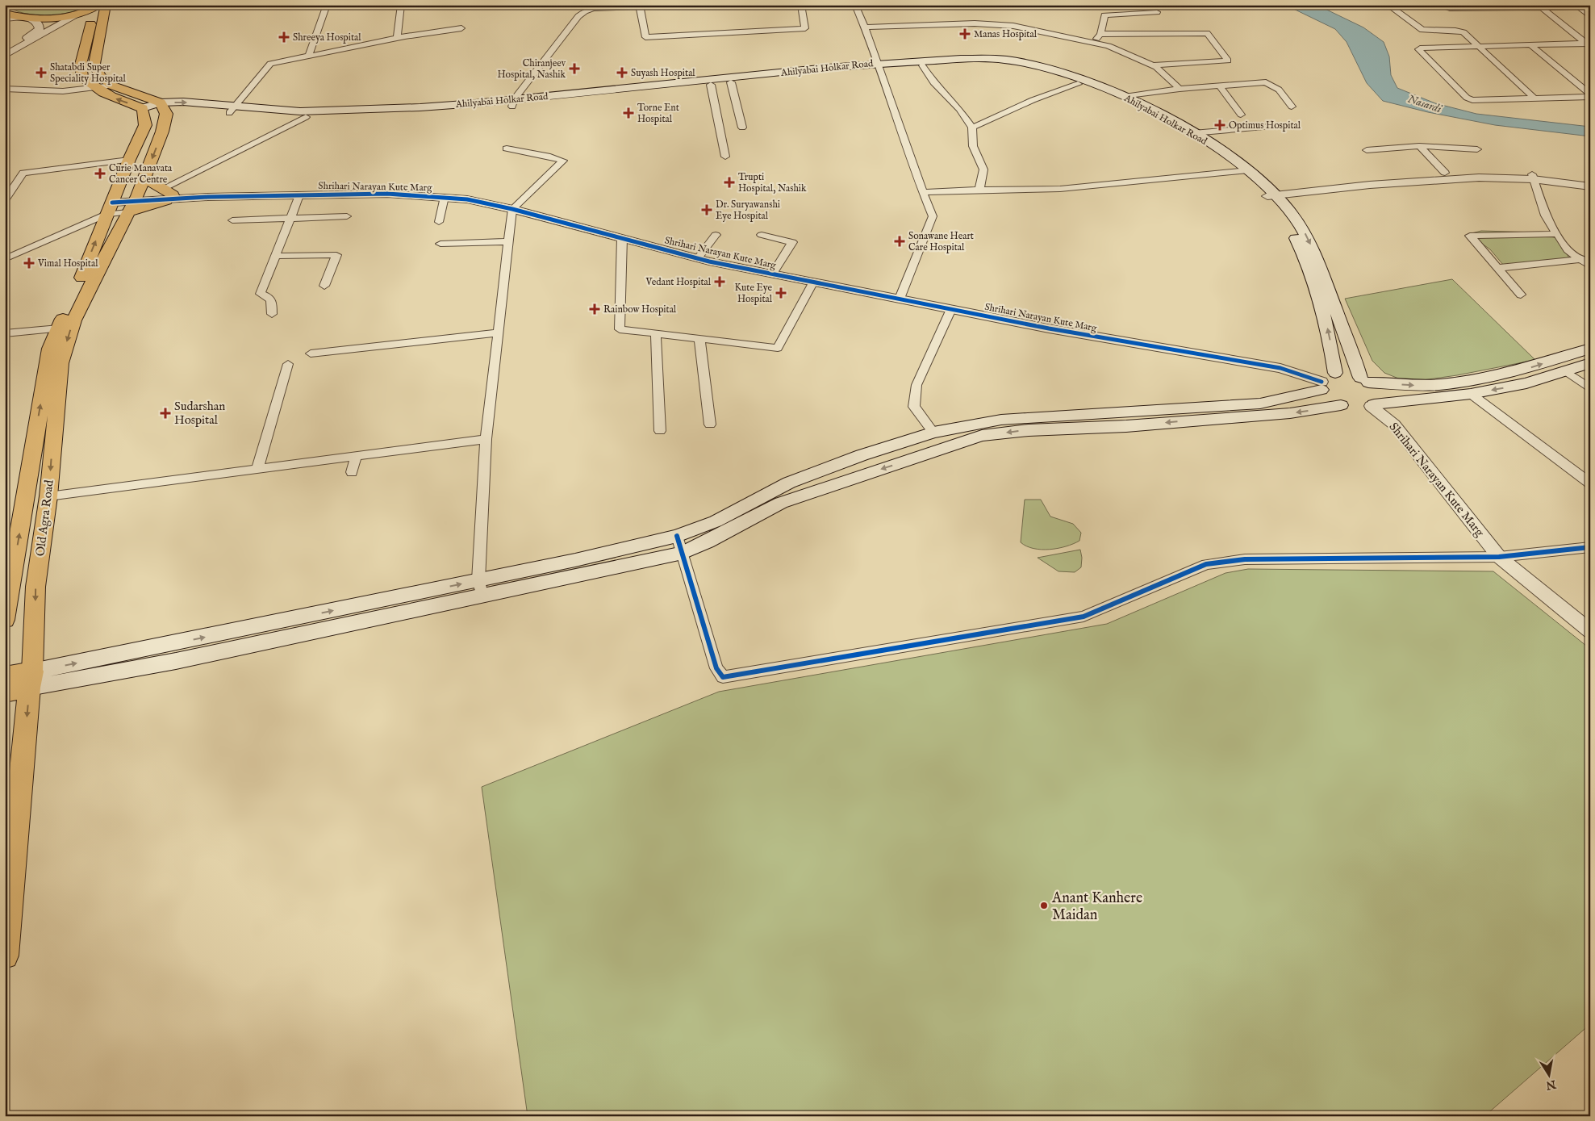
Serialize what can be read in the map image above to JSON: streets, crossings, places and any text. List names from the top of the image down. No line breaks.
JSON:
{"streets":{"highway":["Old Agra Road"],"main road":["Ahilyabai Holkar Road"],"street":["Shrihari Narayan Kute Marg"]},"crossings":[["Ahilyabai Holkar Road","Shrihari Narayan Kute Marg"],["Ahilyabai Holkar Road","Old Agra Road"],["Shrihari Narayan Kute Marg","Old Agra Road"]],"water":["Nasardi"],"places":{"health":["Manas Hospital","Shreeya Hospital","Chiranjeev Hospital, Nashik","Shatabdi Super Speciality Hospital","Suyash Hospital","Torne Ent Hospital","Optimus Hospital","Curie Manavata Cancer Centre","Trupti Hospital, Nashik","Dr. Suryawanshi Eye Hospital","Sonawane Heart Care Hospital","Vimal Hospital","Vedant Hospital","Kute Eye Hospital","Rainbow Hospital","Sudarshan Hospital"],"other":["Anant Kanhere Maidan"]},"north":"bottom"}
